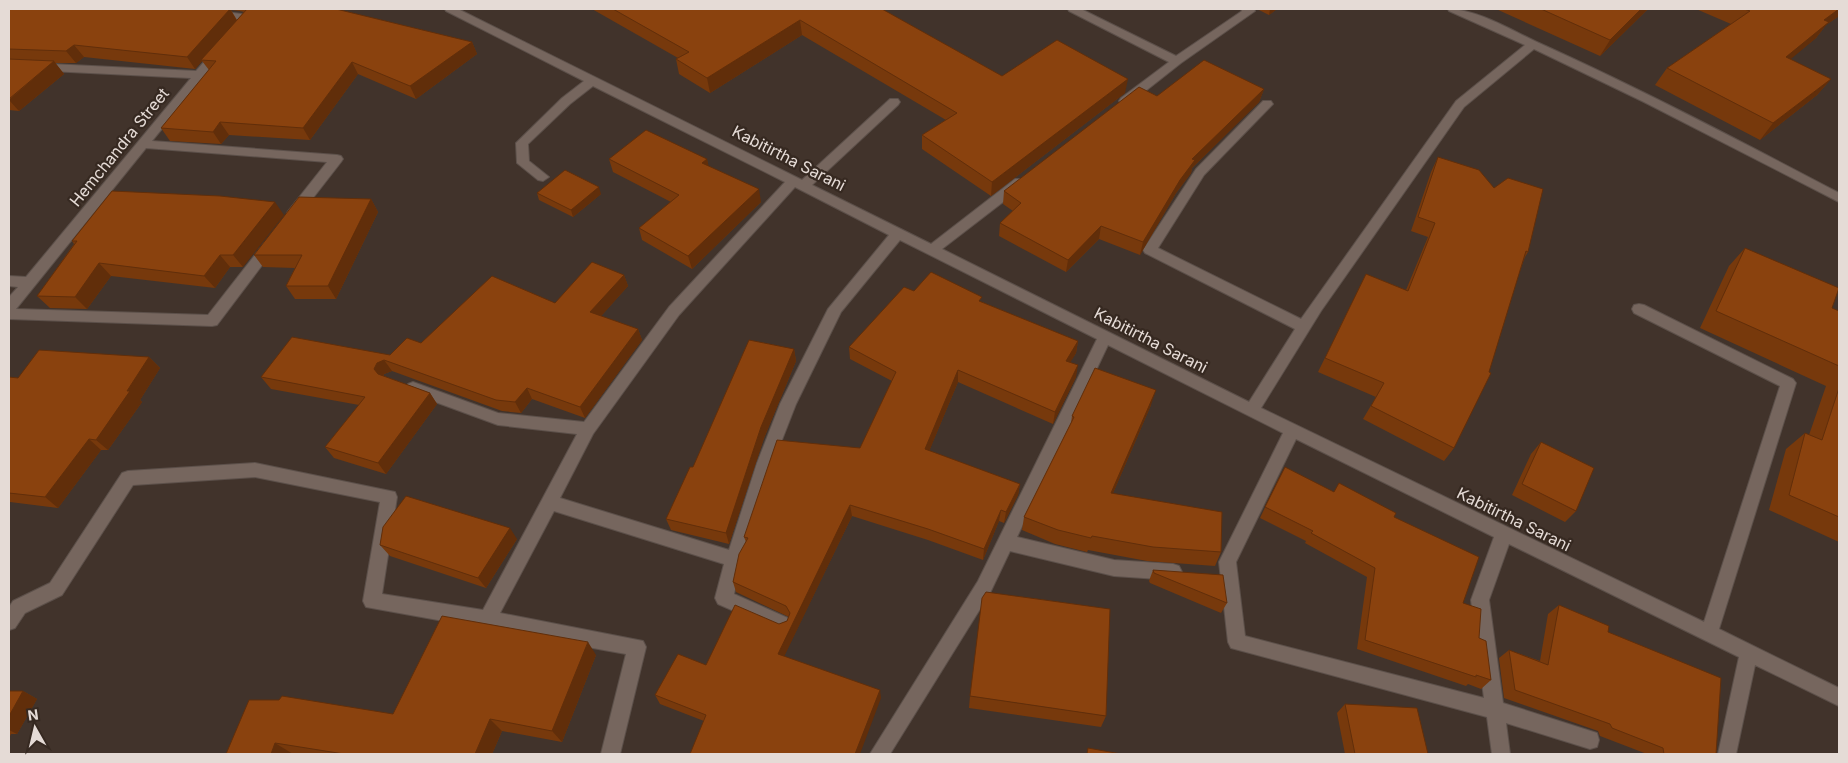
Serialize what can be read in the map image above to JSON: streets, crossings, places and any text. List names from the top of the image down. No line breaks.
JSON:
{"streets":{"street":["Hemchandra Street","Kabitirtha Sarani"]},"north":"top"}
